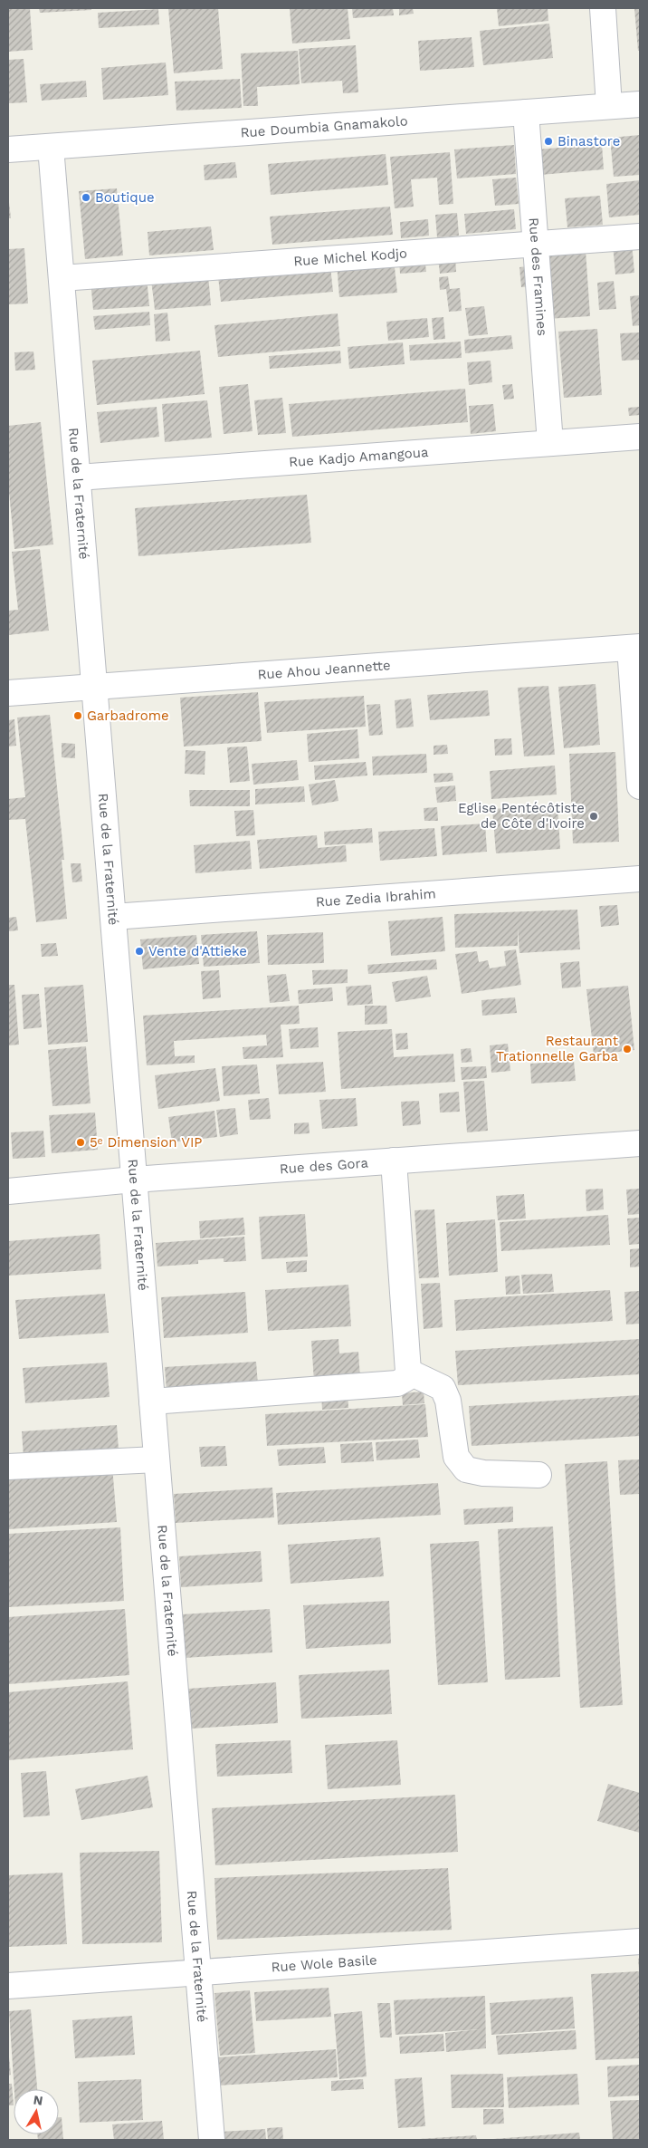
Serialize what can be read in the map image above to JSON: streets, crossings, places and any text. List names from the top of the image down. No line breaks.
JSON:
{"streets":{"street":["Rue Doumbia Gnamakolo","Rue Michel Kodjo","Rue des Framines","Rue Kadjo Amangoua","Rue de la Fraternité","Rue Ahou Jeannette","Rue Zedia Ibrahim","Rue des Gora","Rue Wole Basile"]},"crossings":[["Rue Doumbia Gnamakolo","Rue des Framines"],["Rue Doumbia Gnamakolo","Rue de la Fraternité"],["Rue Michel Kodjo","Rue des Framines"],["Rue Michel Kodjo","Rue de la Fraternité"],["Rue des Framines","Rue Kadjo Amangoua"],["Rue Kadjo Amangoua","Rue de la Fraternité"],["Rue de la Fraternité","Rue Ahou Jeannette"],["Rue de la Fraternité","Rue Zedia Ibrahim"],["Rue de la Fraternité","Rue des Gora"],["Rue de la Fraternité","Rue Wole Basile"]],"places":["Binastore","Boutique","Garbadrome","Eglise Pentécôtiste de Côte d'Ivoire","Vente d'Attieke","Restaurant Trationnelle Garba","5ᵉ Dimension VIP"],"north":"top"}
